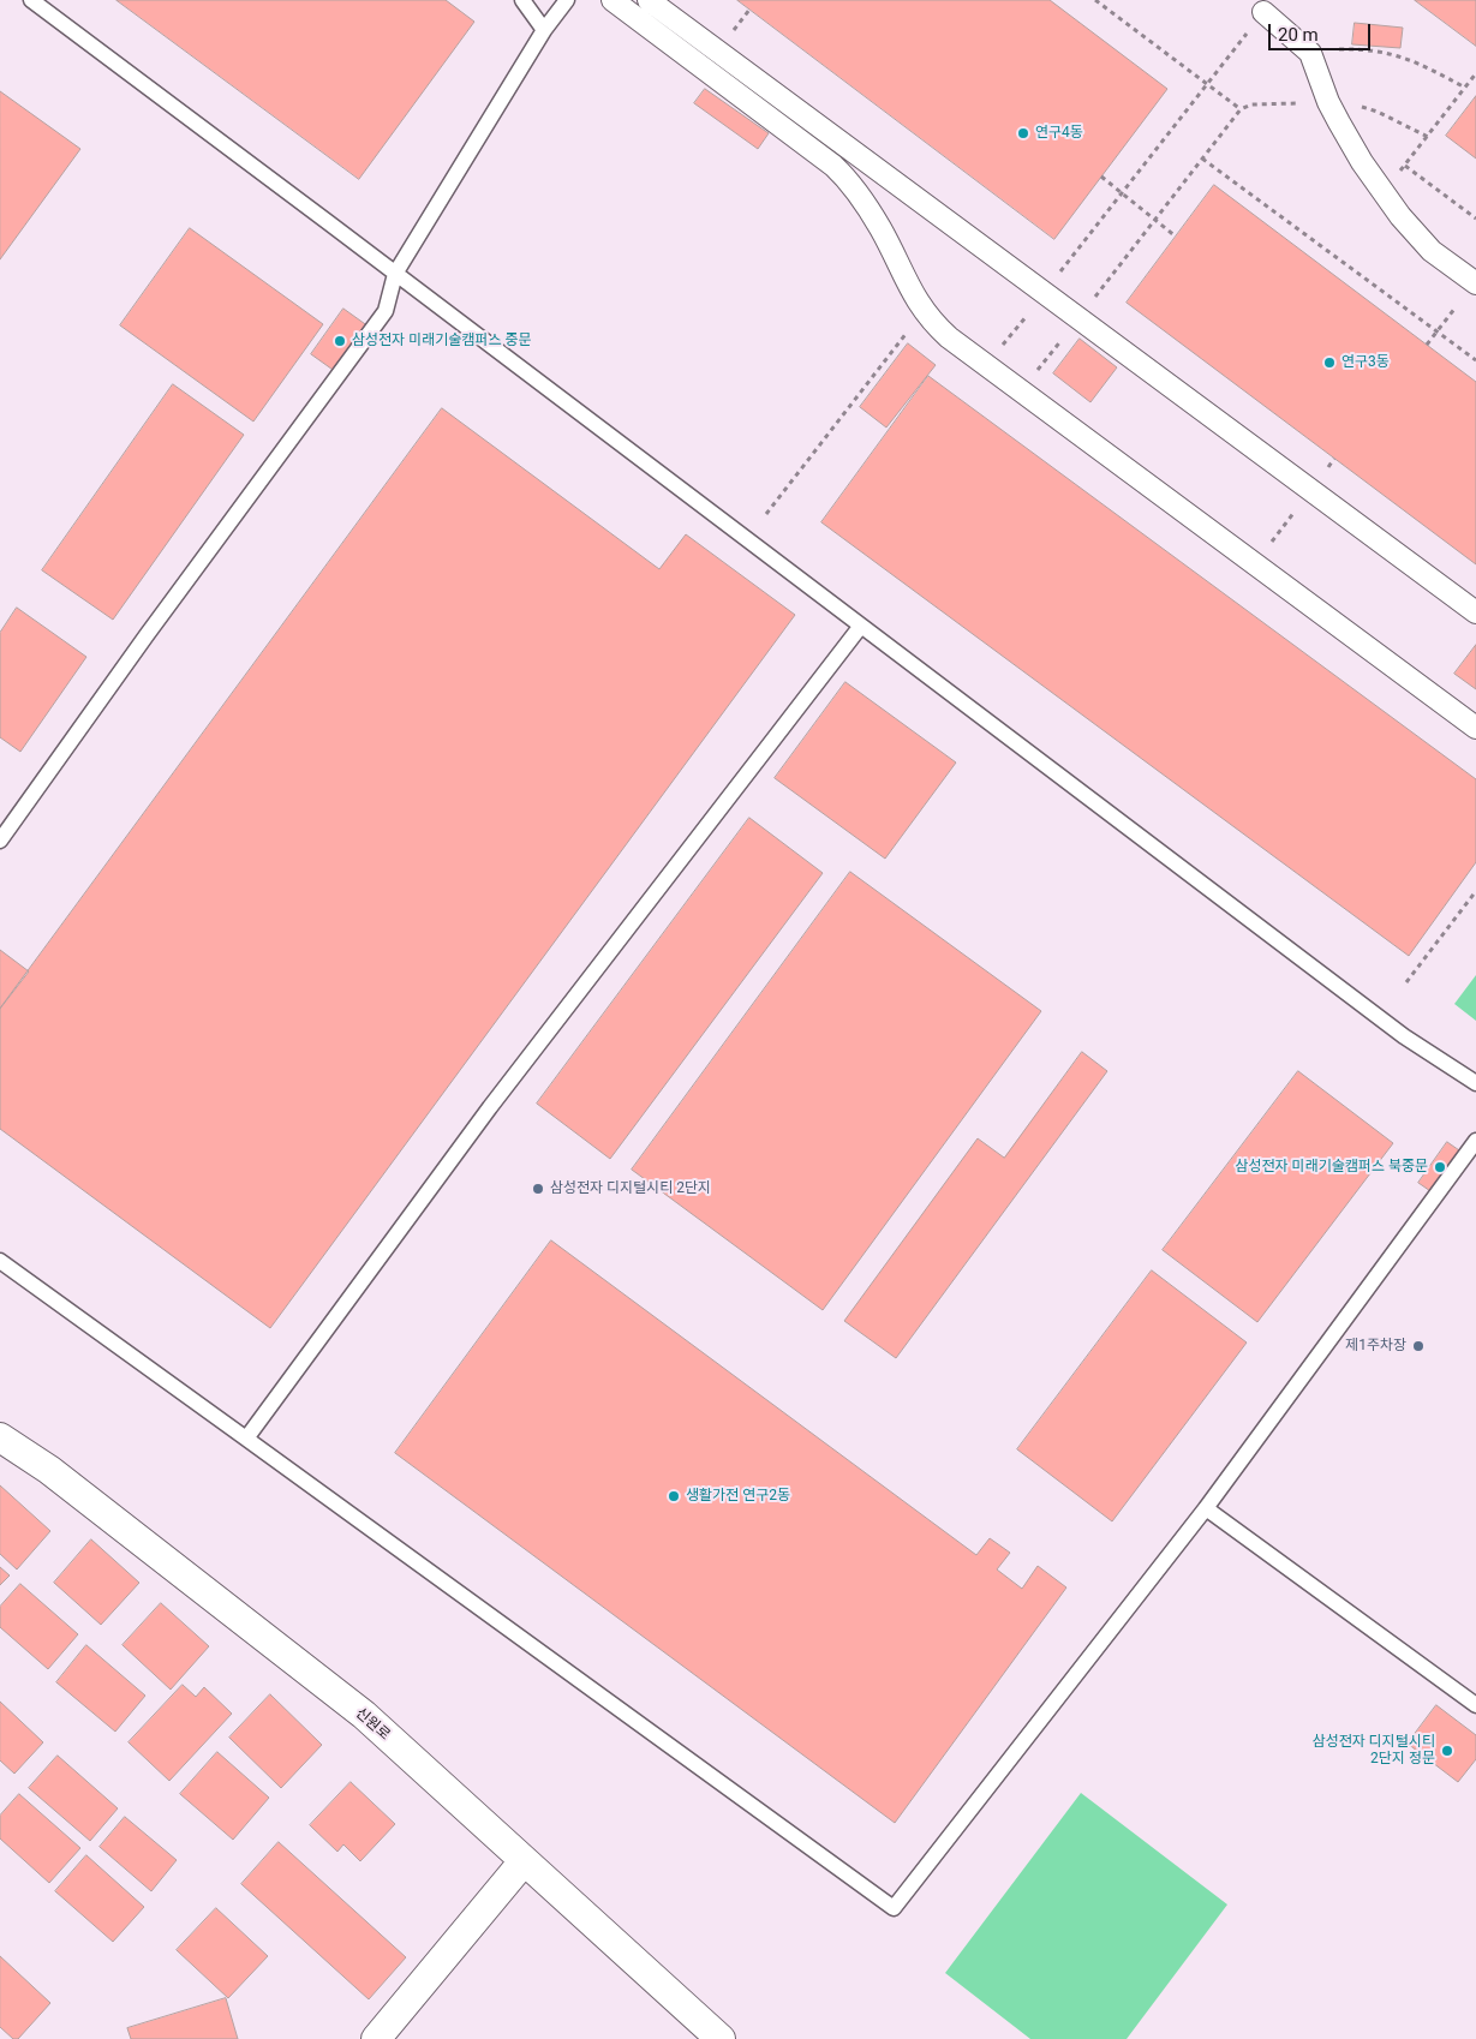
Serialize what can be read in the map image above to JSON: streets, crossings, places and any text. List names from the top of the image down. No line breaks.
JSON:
{"streets":{"street":["신원로"]},"places":["연구4동","삼성전자 미래기술캠퍼스 중문","연구3동","삼성전자 미래기술캠퍼스 북중문","삼성전자 디지털시티 2단지","제1주차장","생활가전 연구2동","삼성전자 디지털시티 2단지 정문"],"scale_bar":"20 m"}
